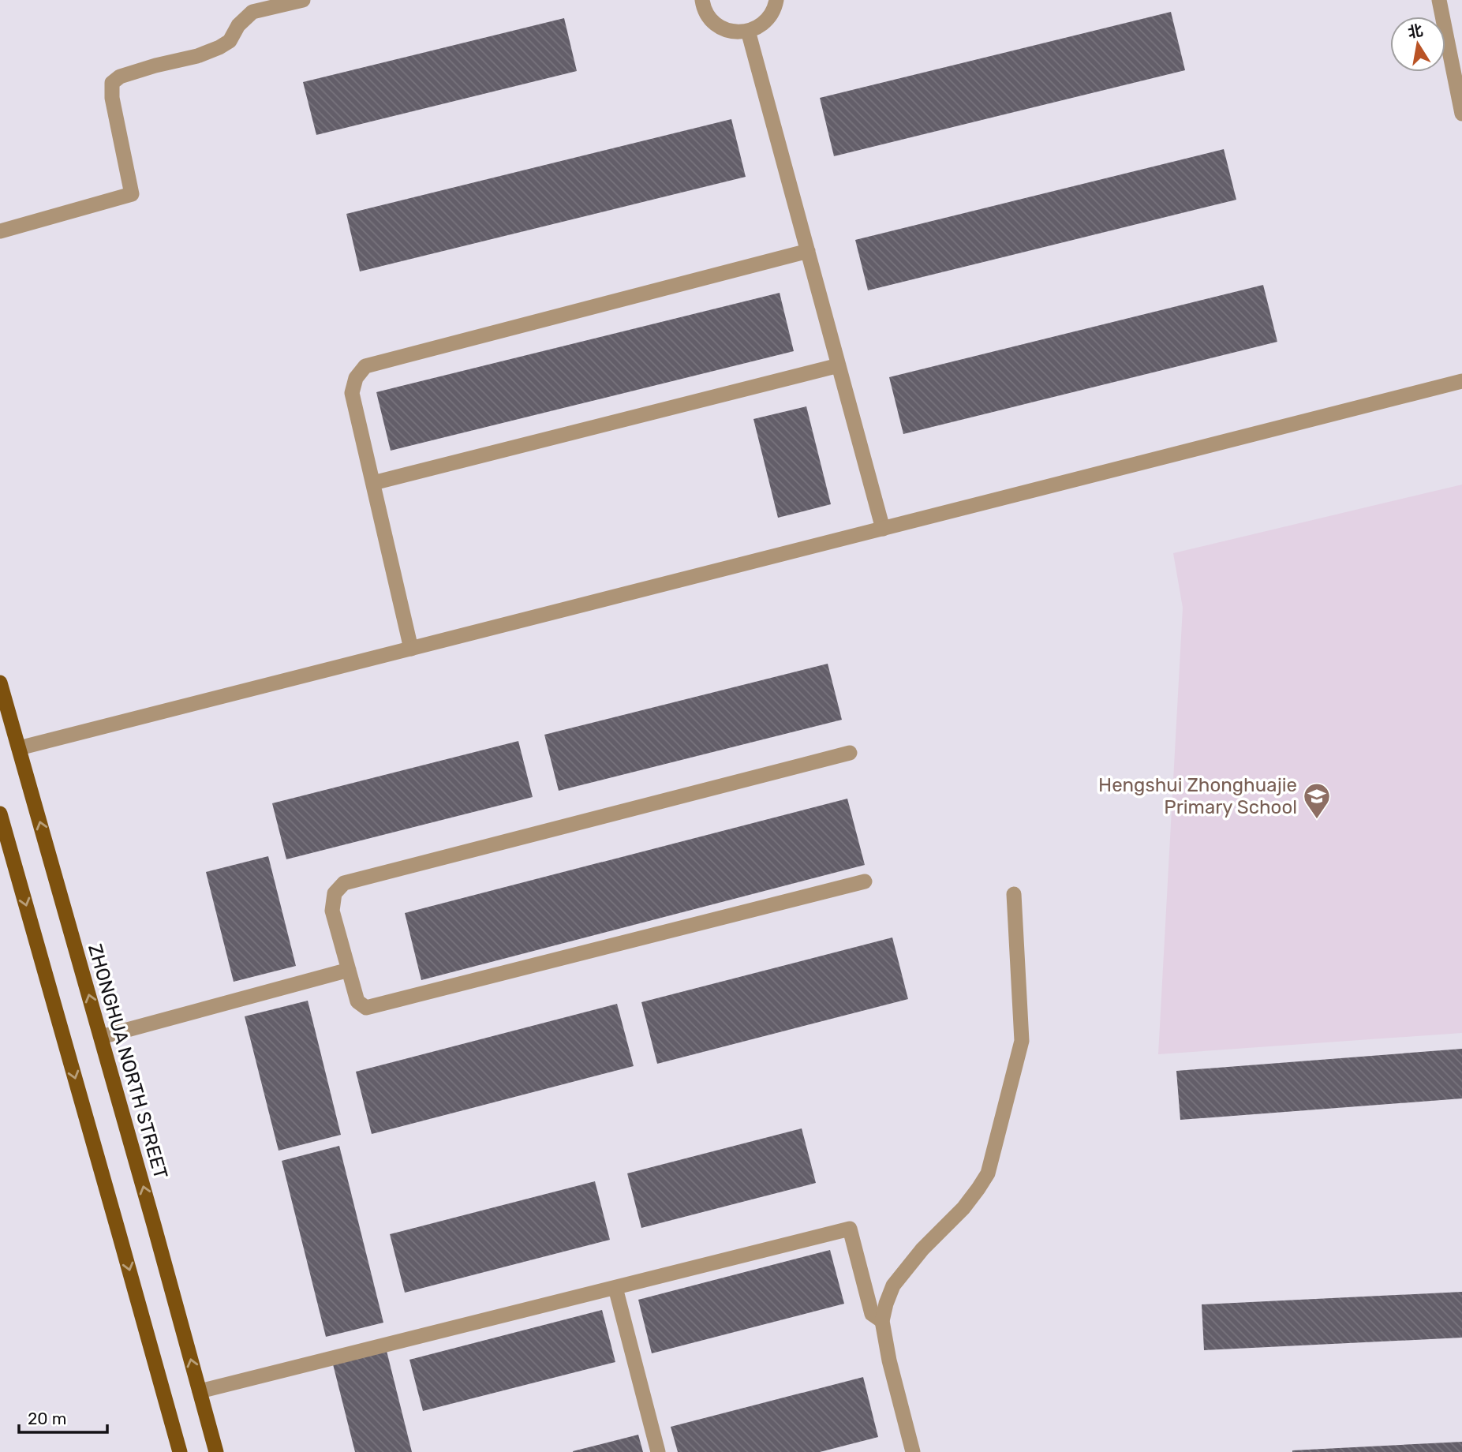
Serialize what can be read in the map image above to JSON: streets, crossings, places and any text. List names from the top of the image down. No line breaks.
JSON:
{"streets":{"main road":["ZHONGHUA NORTH STREET"]},"places":{"school or university":["Hengshui Zhonghuajie Primary School"]},"scale_bar":"20 m","north":"top"}
